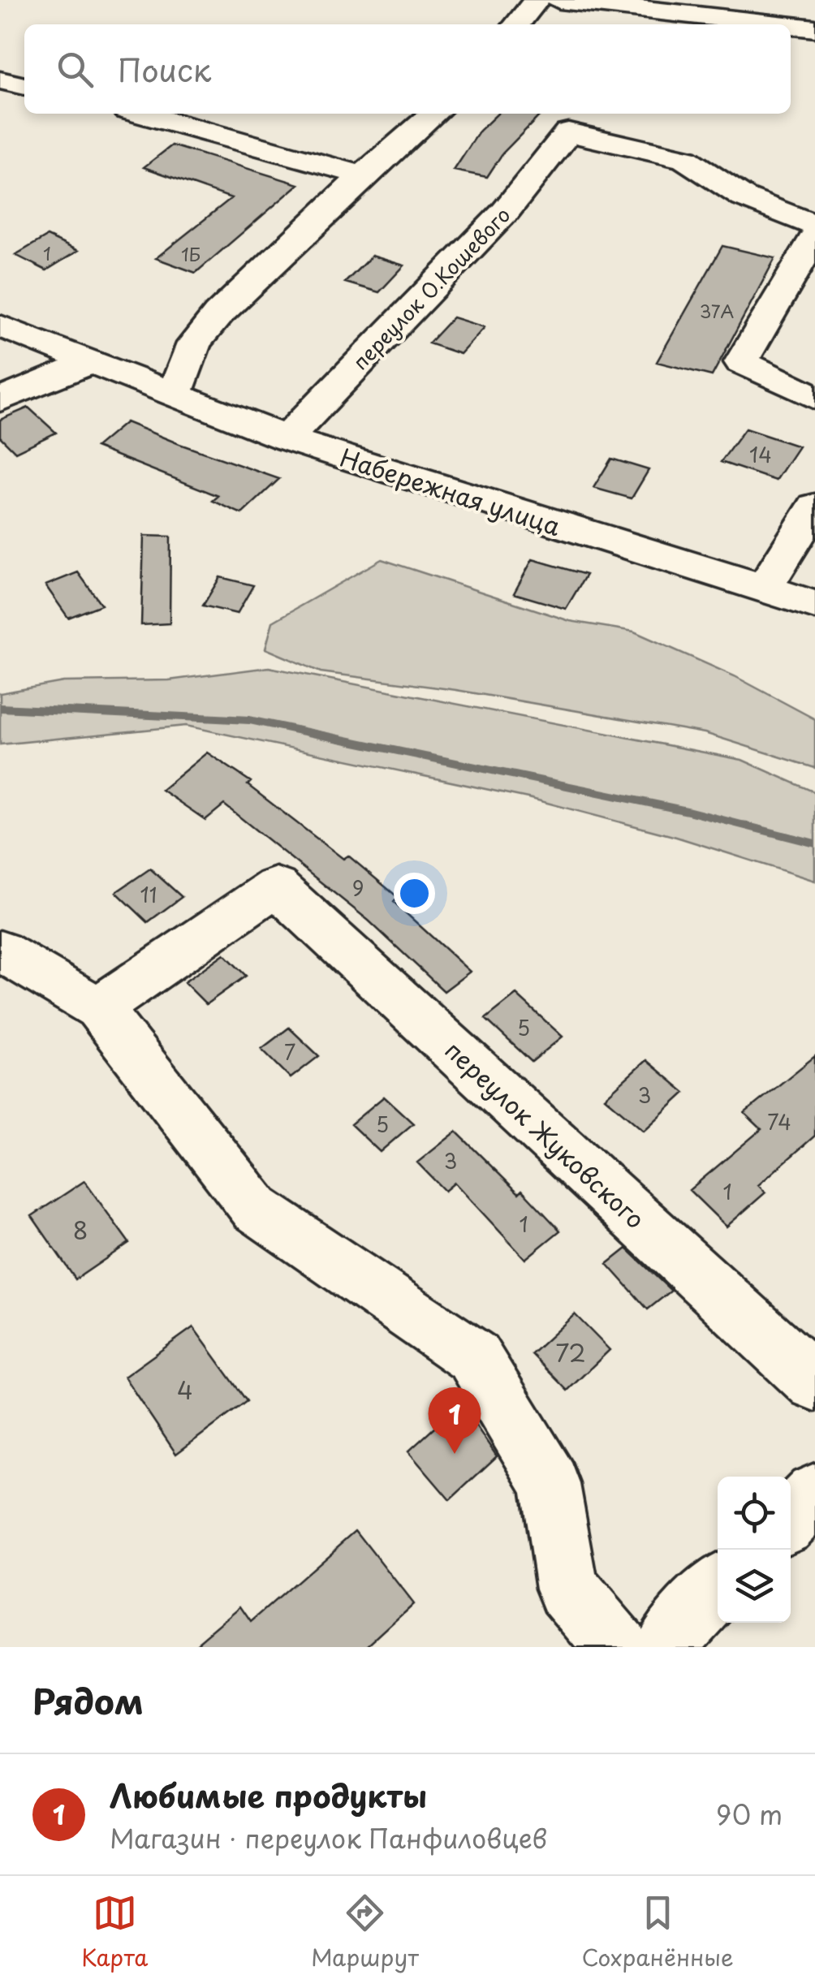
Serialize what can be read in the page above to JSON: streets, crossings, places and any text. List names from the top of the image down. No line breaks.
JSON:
{"streets":{"street":["переулок О.Кошевого","Набережная улица","переулок Жуковского"]},"crossings":[["переулок О.Кошевого","Набережная улица"]],"house_numbers":["1","1Б","37А","14","9","11","5","7","3","74","5","3","1","1","8","72","4"],"page":{"search":"Поиск","pins":"1","heading":"Рядом","list":[{"mark":"1","name":"Любимые продукты","note":"Магазин · переулок Панфиловцев","value":"90 m"}],"nav":["Карта","Маршрут","Сохранённые"]}}
